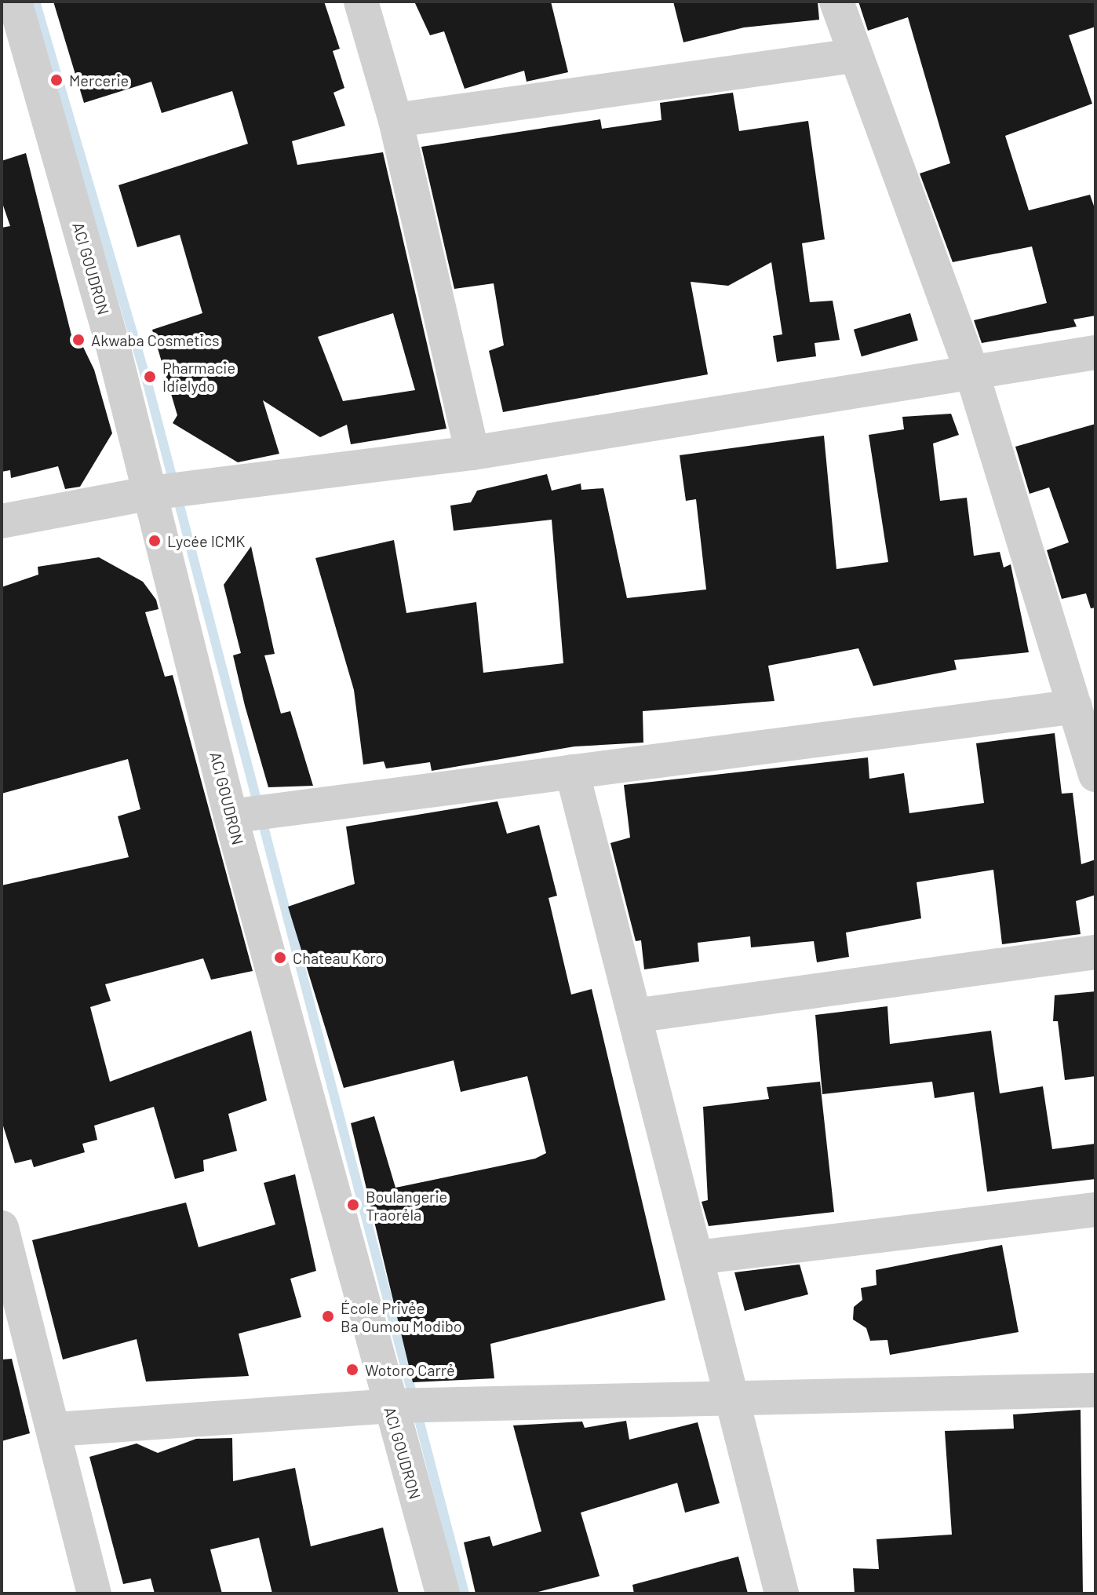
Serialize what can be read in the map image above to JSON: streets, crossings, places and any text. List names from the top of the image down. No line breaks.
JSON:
{"streets":{"street":["ACI GOUDRON"]},"places":["Mercerie","Akwaba Cosmetics","Pharmacie Idielydo","Lycée ICMK","Chateau Koro","Boulangerie Traoréla","École Privée Ba Oumou Modibo","Wotoro Carré"]}
